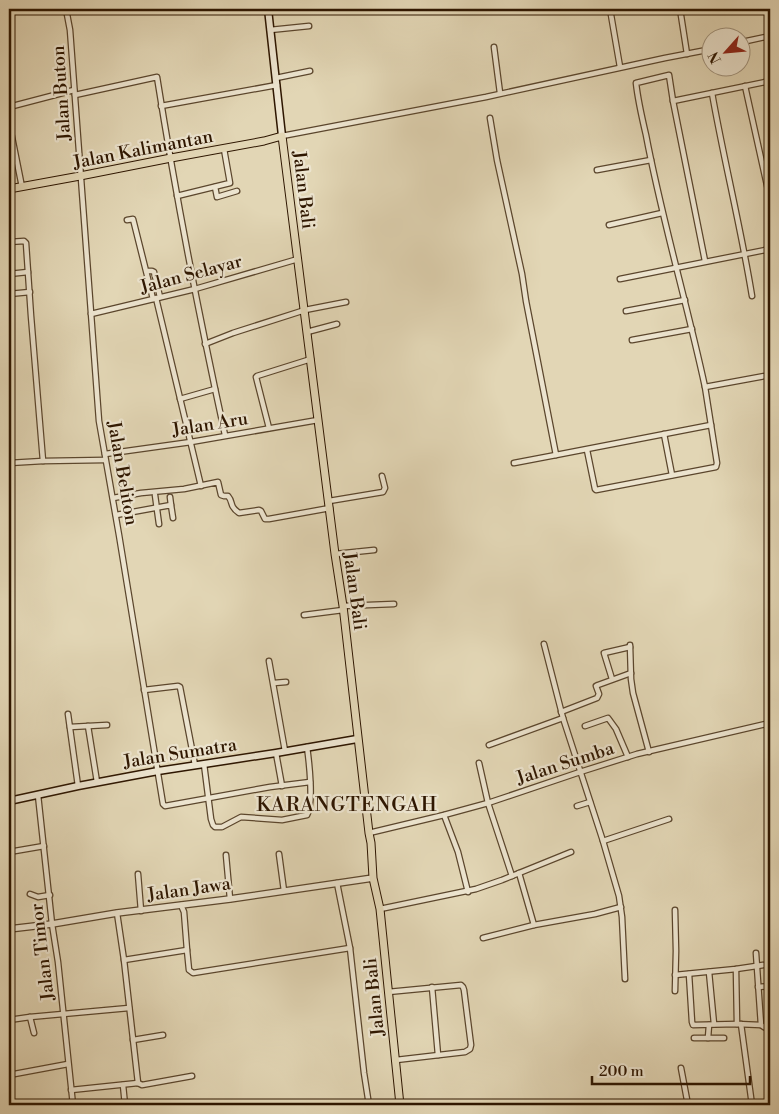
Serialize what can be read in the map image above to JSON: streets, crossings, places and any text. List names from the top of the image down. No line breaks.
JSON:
{"streets":{"highway":["Jalan Kalimantan","Jalan Bali"],"main road":["Jalan Sumatra"],"street":["Jalan Buton","Jalan Selayar","Jalan Aru","Jalan Beliton","Jalan Sumba","Jalan Jawa","Jalan Timor"]},"crossings":[["Jalan Buton","Jalan Kalimantan"],["Jalan Buton","Jalan Beliton"],["Jalan Kalimantan","Jalan Bali"],["Jalan Kalimantan","Jalan Beliton"],["Jalan Bali","Jalan Selayar"],["Jalan Bali","Jalan Aru"],["Jalan Bali","Jalan Sumatra"],["Jalan Bali","Jalan Sumba"],["Jalan Bali","Jalan Jawa"],["Jalan Selayar","Jalan Beliton"],["Jalan Aru","Jalan Beliton"],["Jalan Beliton","Jalan Sumatra"],["Jalan Sumatra","Jalan Timor"],["Jalan Jawa","Jalan Timor"]],"districts":["KARANGTENGAH"],"scale_bar":"200 m","north":"bottom left"}
